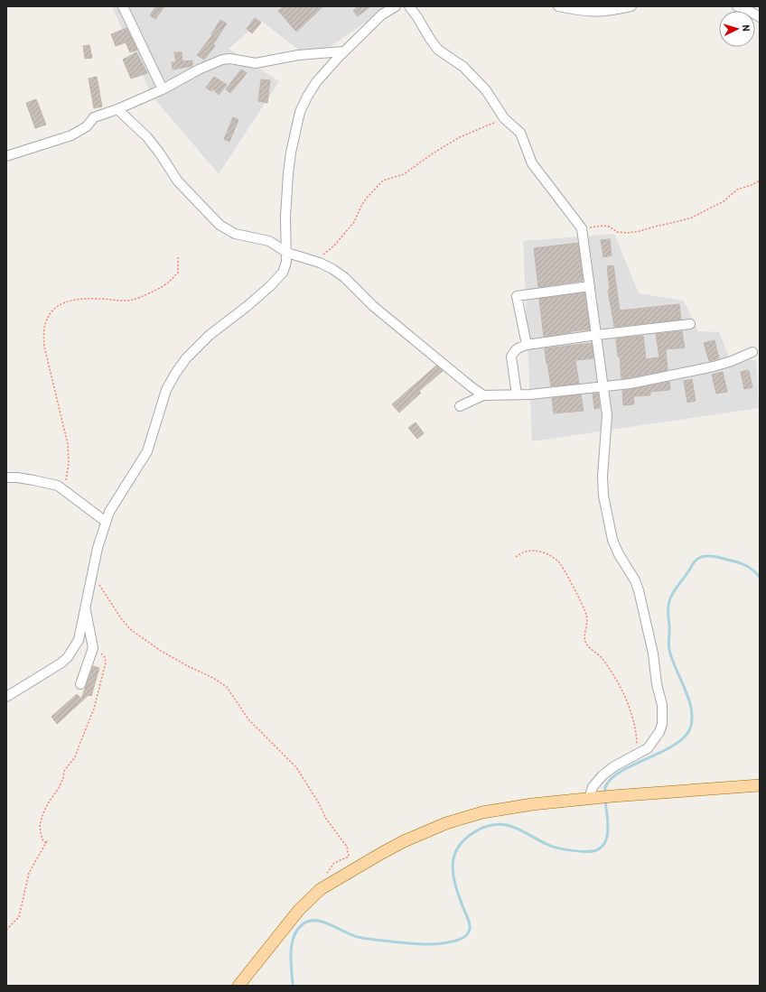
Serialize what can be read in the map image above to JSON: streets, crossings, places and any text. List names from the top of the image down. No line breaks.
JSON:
{"north":"right"}
